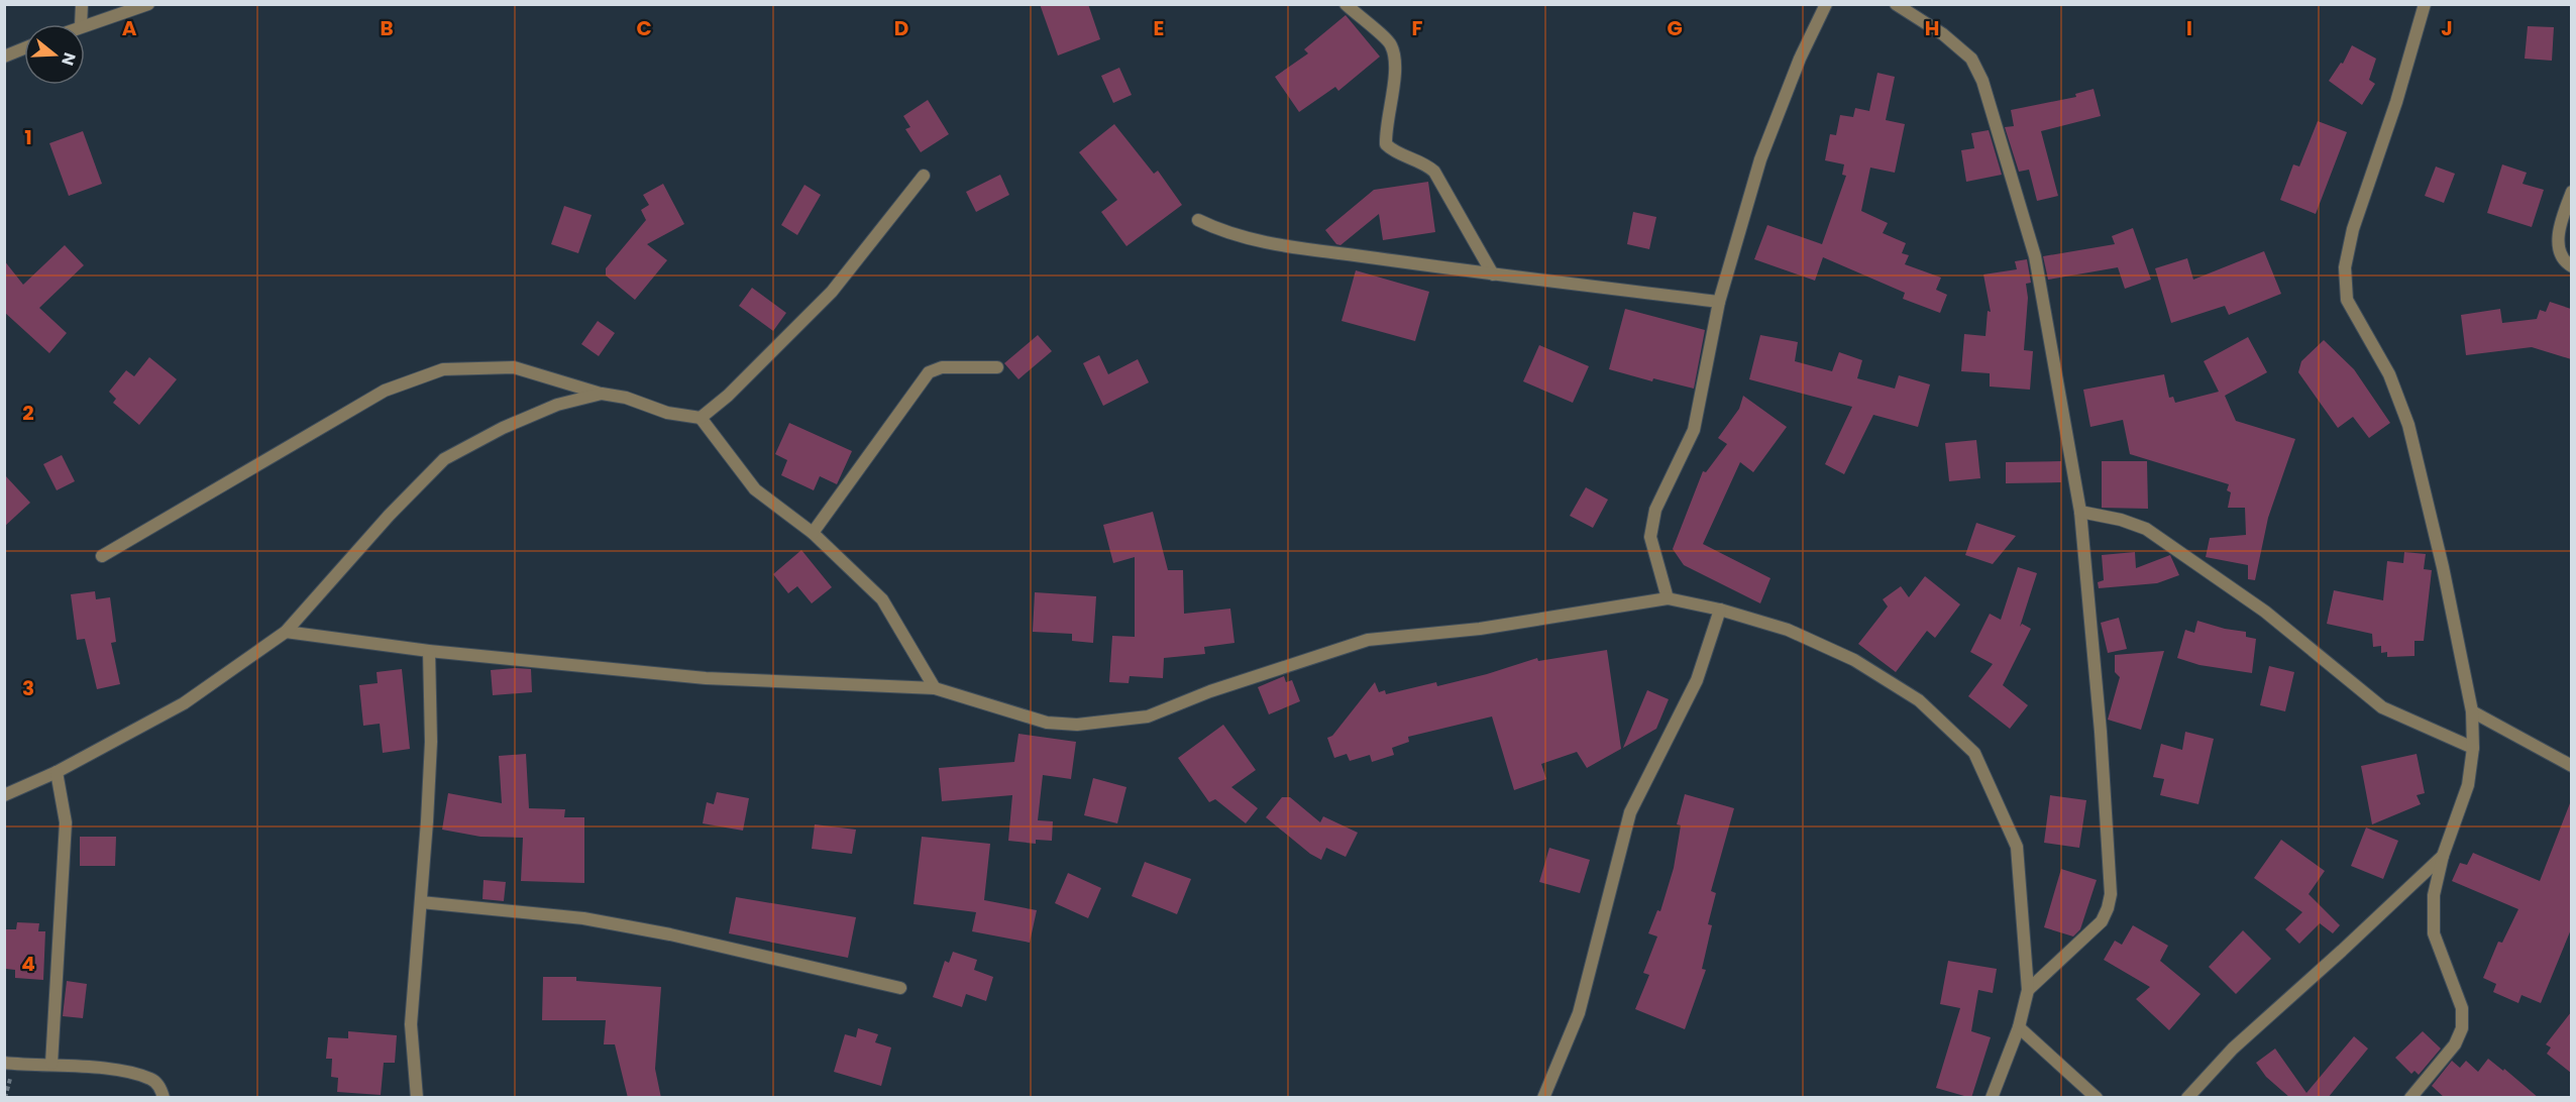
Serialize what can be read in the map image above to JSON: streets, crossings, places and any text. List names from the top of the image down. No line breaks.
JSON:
{"north":"right","grid":{"columns":["A","B","C","D","E","F","G","H","I","J"],"rows":["1","2","3","4"]}}
